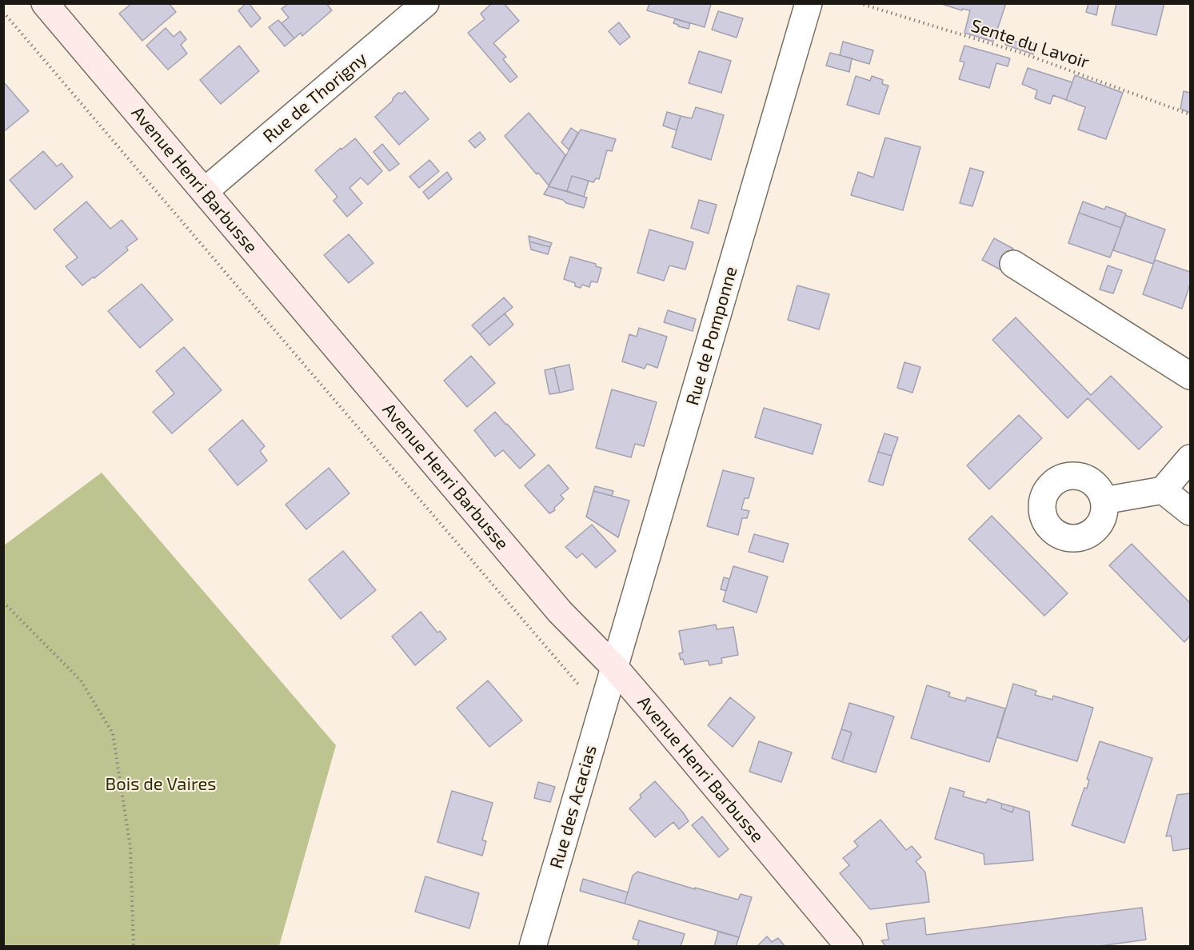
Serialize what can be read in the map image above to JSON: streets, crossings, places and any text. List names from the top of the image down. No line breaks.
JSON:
{"streets":{"main road":["Avenue Henri Barbusse"],"street":["Rue de Thorigny","Rue de Pomponne","Rue des Acacias"],"path":["Sente du Lavoir"]},"crossings":[["Rue de Thorigny","Avenue Henri Barbusse"],["Avenue Henri Barbusse","Rue de Pomponne"],["Avenue Henri Barbusse","Rue des Acacias"],["Rue de Pomponne","Rue des Acacias"]],"parks":["Bois de Vaires"]}
